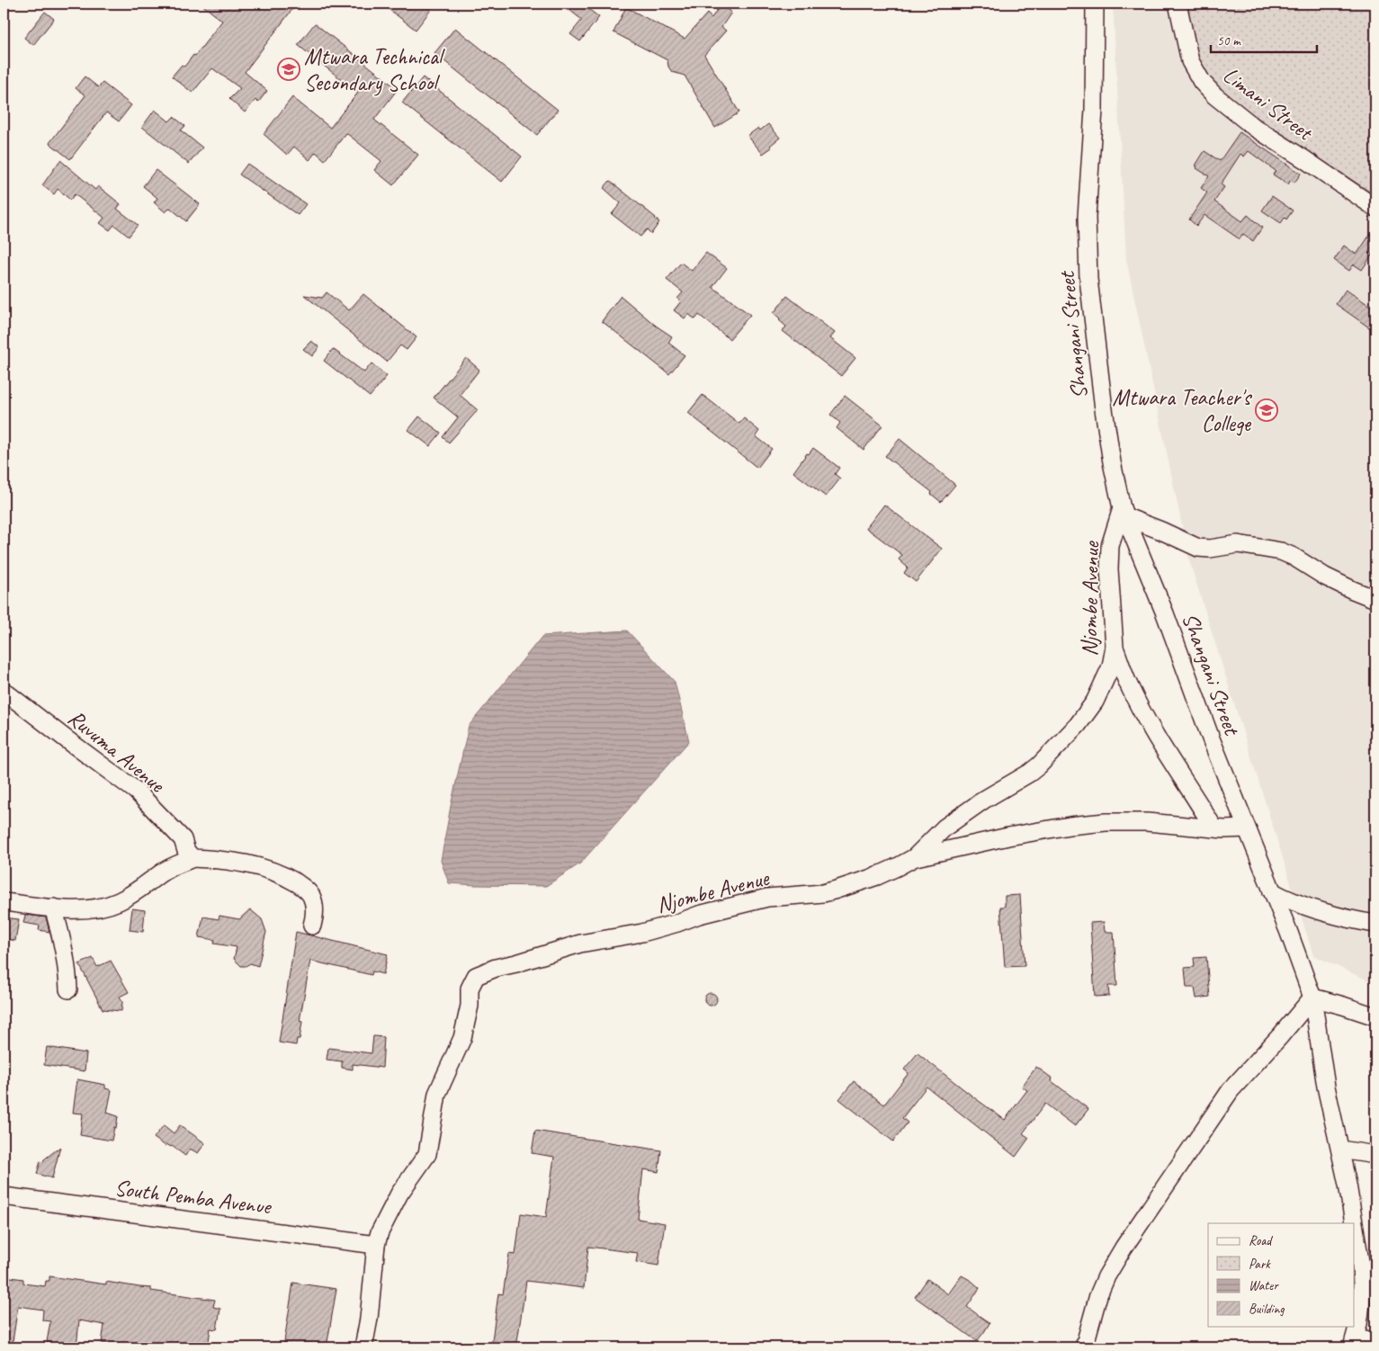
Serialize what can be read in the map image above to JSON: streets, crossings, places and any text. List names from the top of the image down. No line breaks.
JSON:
{"streets":{"street":["Limani Street","Shangani Street","Njombe Avenue","Ruvuma Avenue","South Pemba Avenue"]},"crossings":[["Shangani Street","Njombe Avenue"],["Njombe Avenue","South Pemba Avenue"]],"places":{"school or university":["Mtwara Technical Secondary School","Mtwara Teacher's College"]},"legend":["Road","Park","Water","Building"],"scale_bar":"50 m"}
